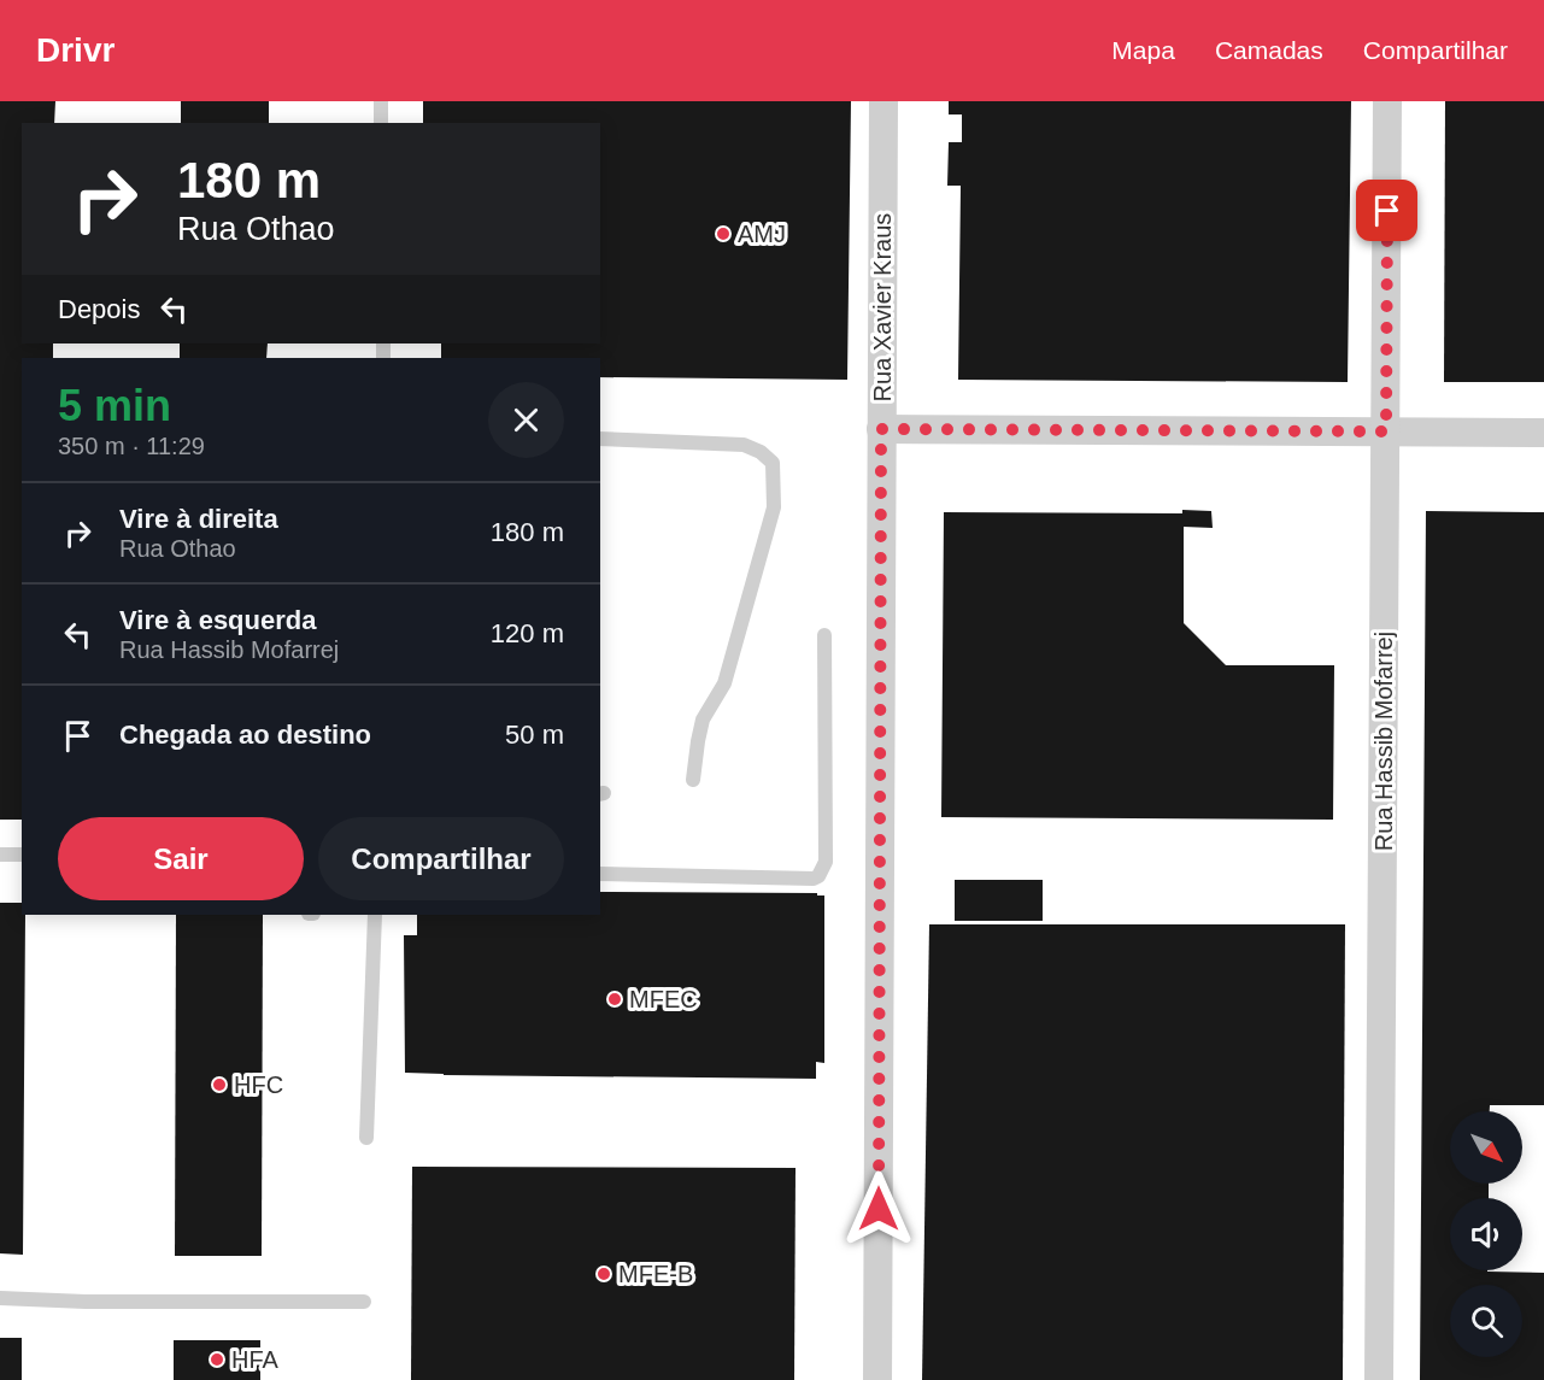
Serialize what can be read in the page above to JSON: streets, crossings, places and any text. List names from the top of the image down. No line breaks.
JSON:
{"streets":{"street":["Rua Xavier Kraus","Rua Hassib Mofarrej"]},"places":["AMJ","MFEC","HFC","MFE-B","HFA"],"north":"bottom right","page":{"header":"Drivr","nav":["Mapa","Camadas","Compartilhar"],"turn":["180 m","Rua Othao"],"then":"Depois","heading":["5 min","350 m · 11:29"],"list":[{"name":"Vire à direita","note":"Rua Othao","value":"180 m"},{"name":"Vire à esquerda","note":"Rua Hassib Mofarrej","value":"120 m"},{"name":"Chegada ao destino","value":"50 m"}],"buttons":["Sair","Compartilhar"]}}
